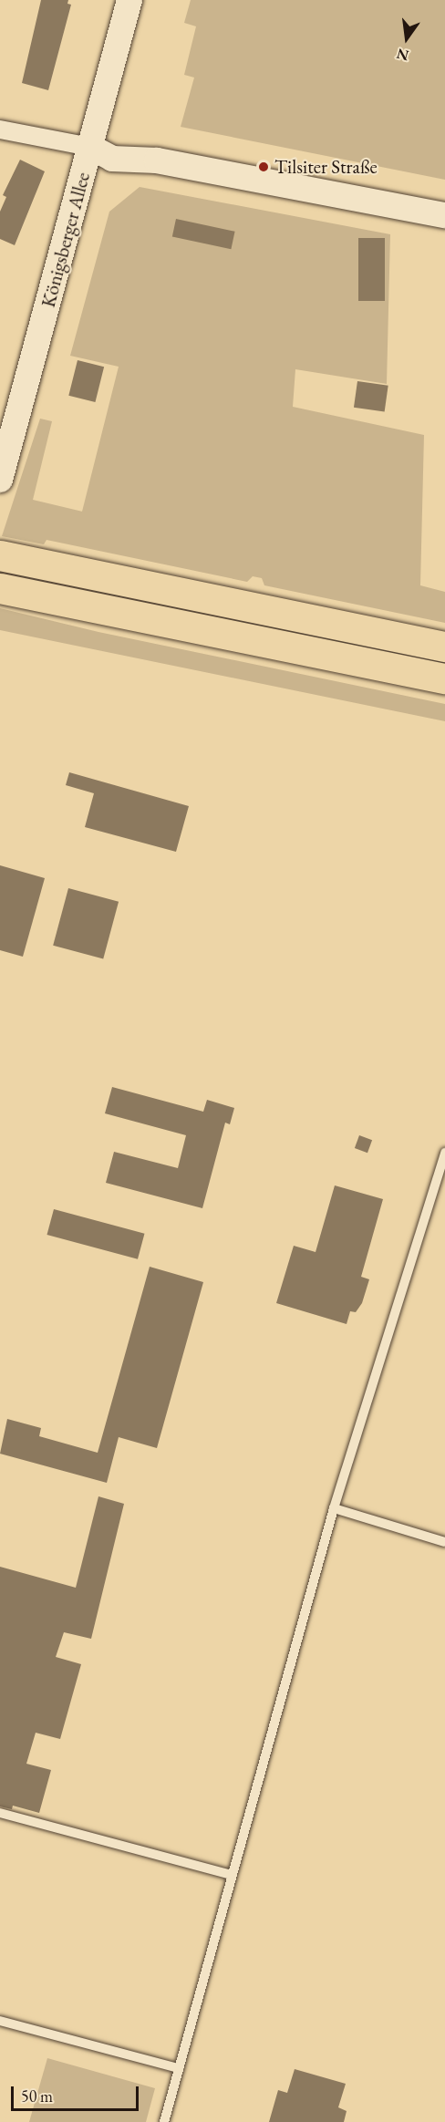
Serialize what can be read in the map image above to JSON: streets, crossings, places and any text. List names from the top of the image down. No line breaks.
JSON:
{"streets":{"street":["Königsberger Allee"]},"places":["Tilsiter Straße"],"scale_bar":"50 m","north":"bottom"}
